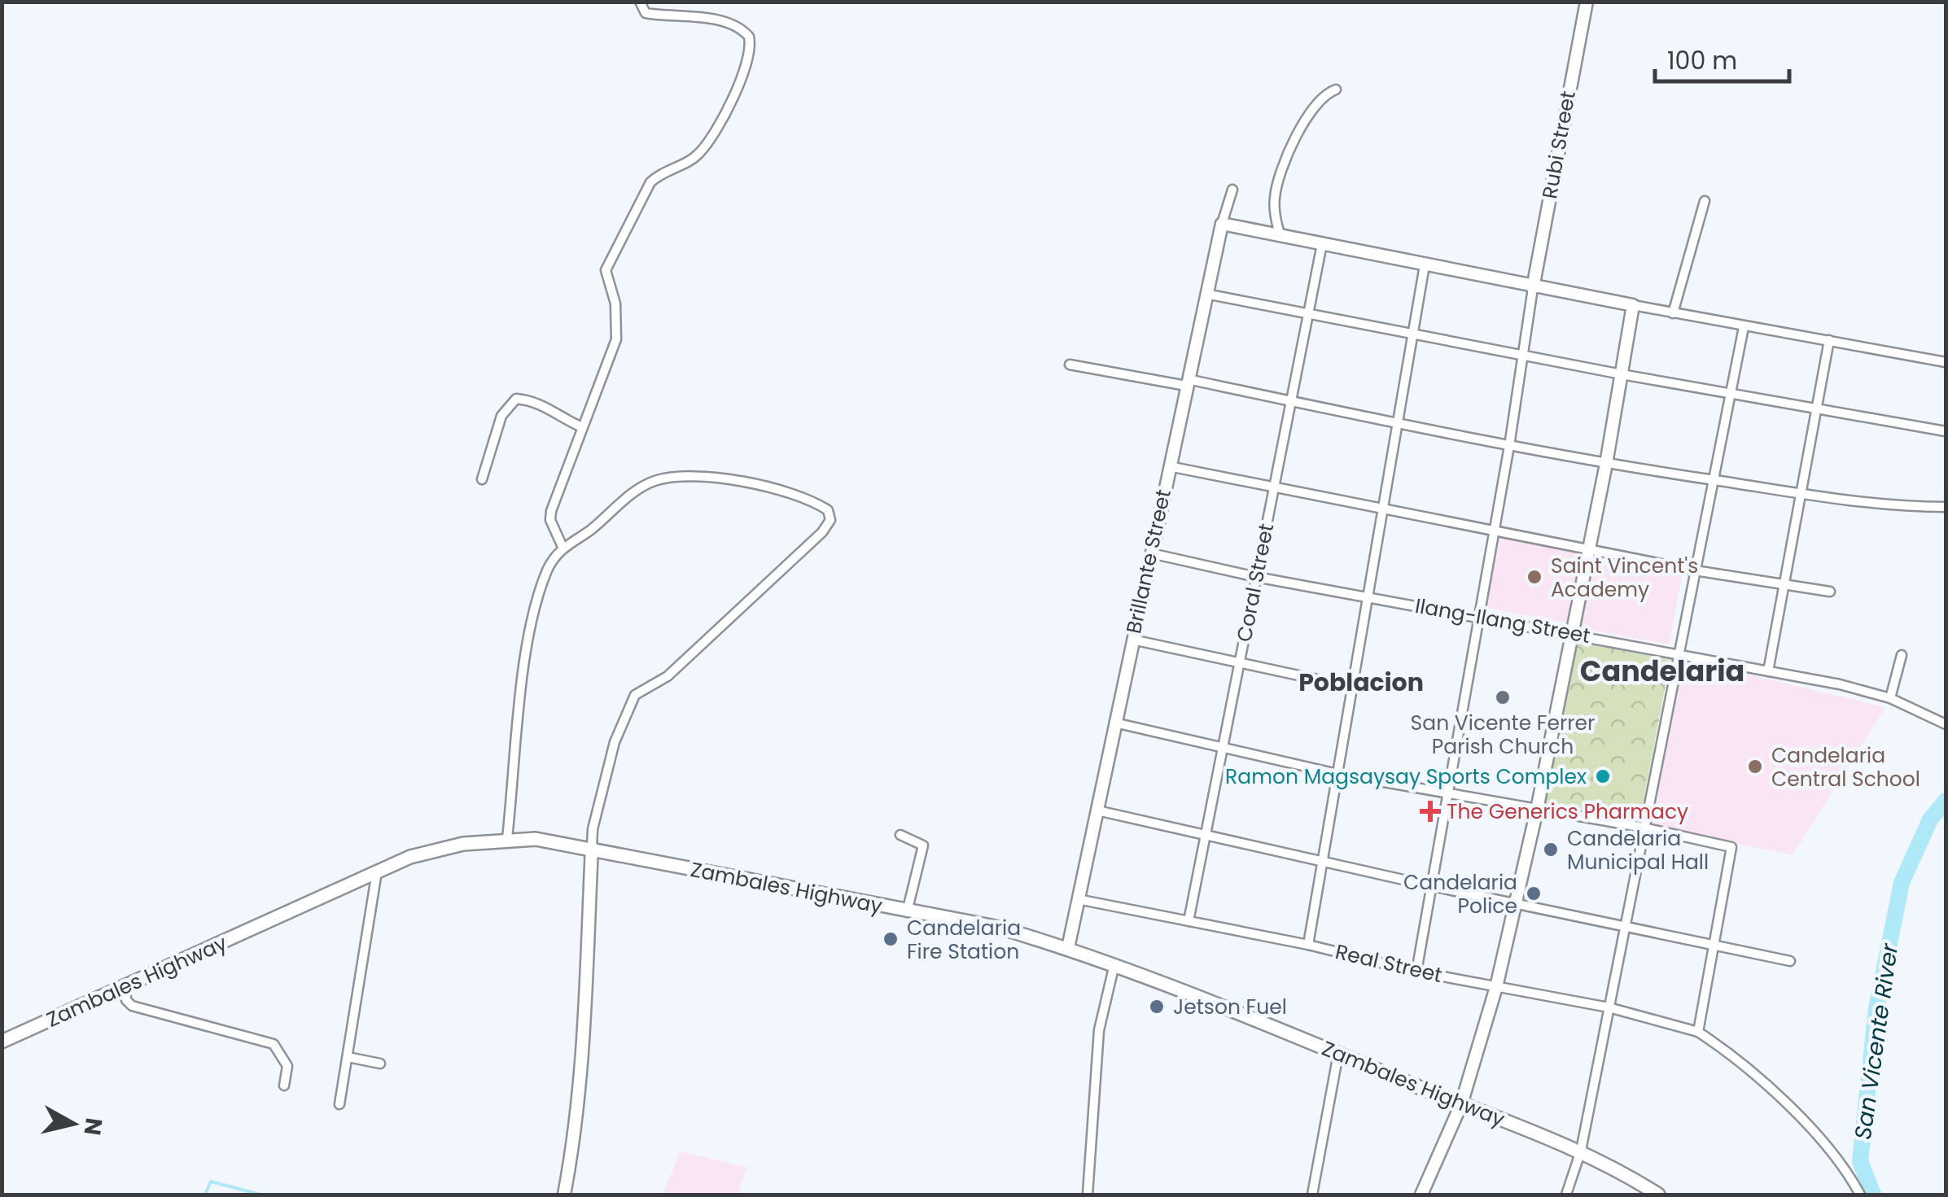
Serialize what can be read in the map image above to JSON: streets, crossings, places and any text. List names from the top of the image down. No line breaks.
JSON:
{"streets":{"main road":["Zambales Highway"],"street":["Rubi Street","Brillante Street","Coral Street","Ilang-Ilang Street","Real Street"]},"crossings":[["Brillante Street","Ilang-Ilang Street"],["Brillante Street","Zambales Highway"],["Brillante Street","Real Street"],["Coral Street","Ilang-Ilang Street"],["Coral Street","Real Street"]],"districts":["Candelaria","Poblacion"],"water":["San Vicente River"],"places":{"other":["Saint Vincent's Academy","San Vicente Ferrer Parish Church","Candelaria Central School","Ramon Magsaysay Sports Complex","Candelaria Municipal Hall","Candelaria Police","Candelaria Fire Station","Jetson Fuel"],"health":["The Generics Pharmacy"]},"scale_bar":"100 m","north":"right"}
